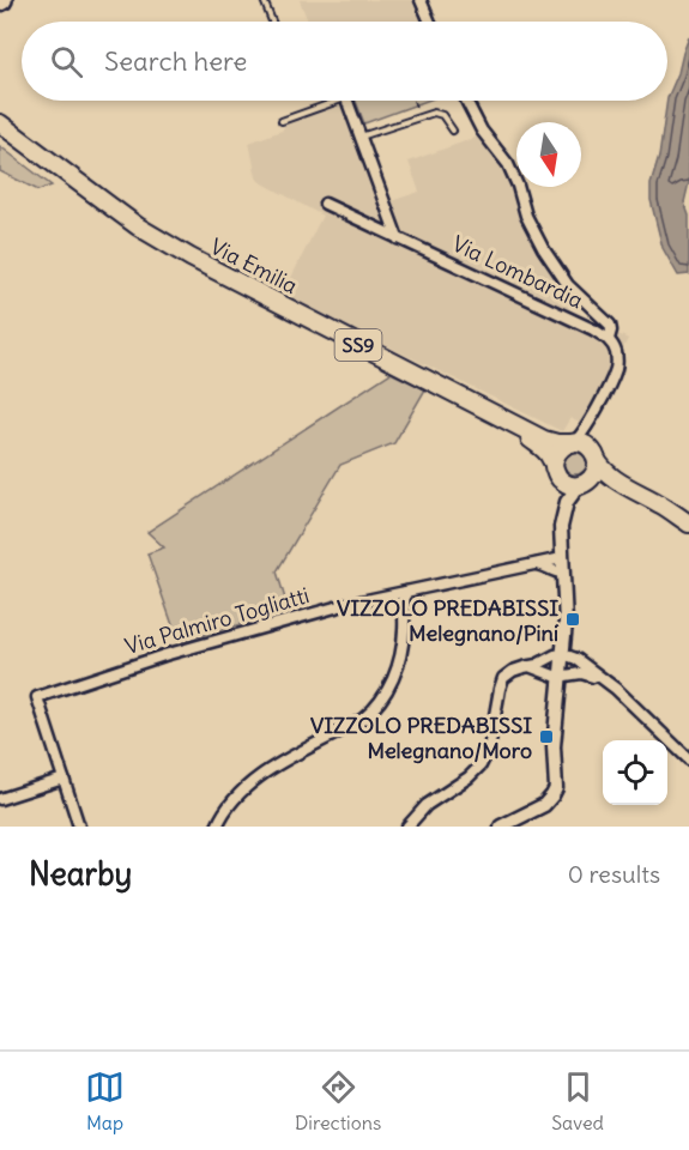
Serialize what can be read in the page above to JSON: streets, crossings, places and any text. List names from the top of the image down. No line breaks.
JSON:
{"streets":{"main road":["Via Emilia","SS9"],"street":["Via Lombardia","Via Palmiro Togliatti"]},"places":{"transit":["VIZZOLO PREDABISSI Melegnano/Pini","VIZZOLO PREDABISSI Melegnano/Moro"]},"north":"bottom","page":{"search":"Search here","heading":["Nearby","0 results"],"nav":["Map","Directions","Saved"]}}
